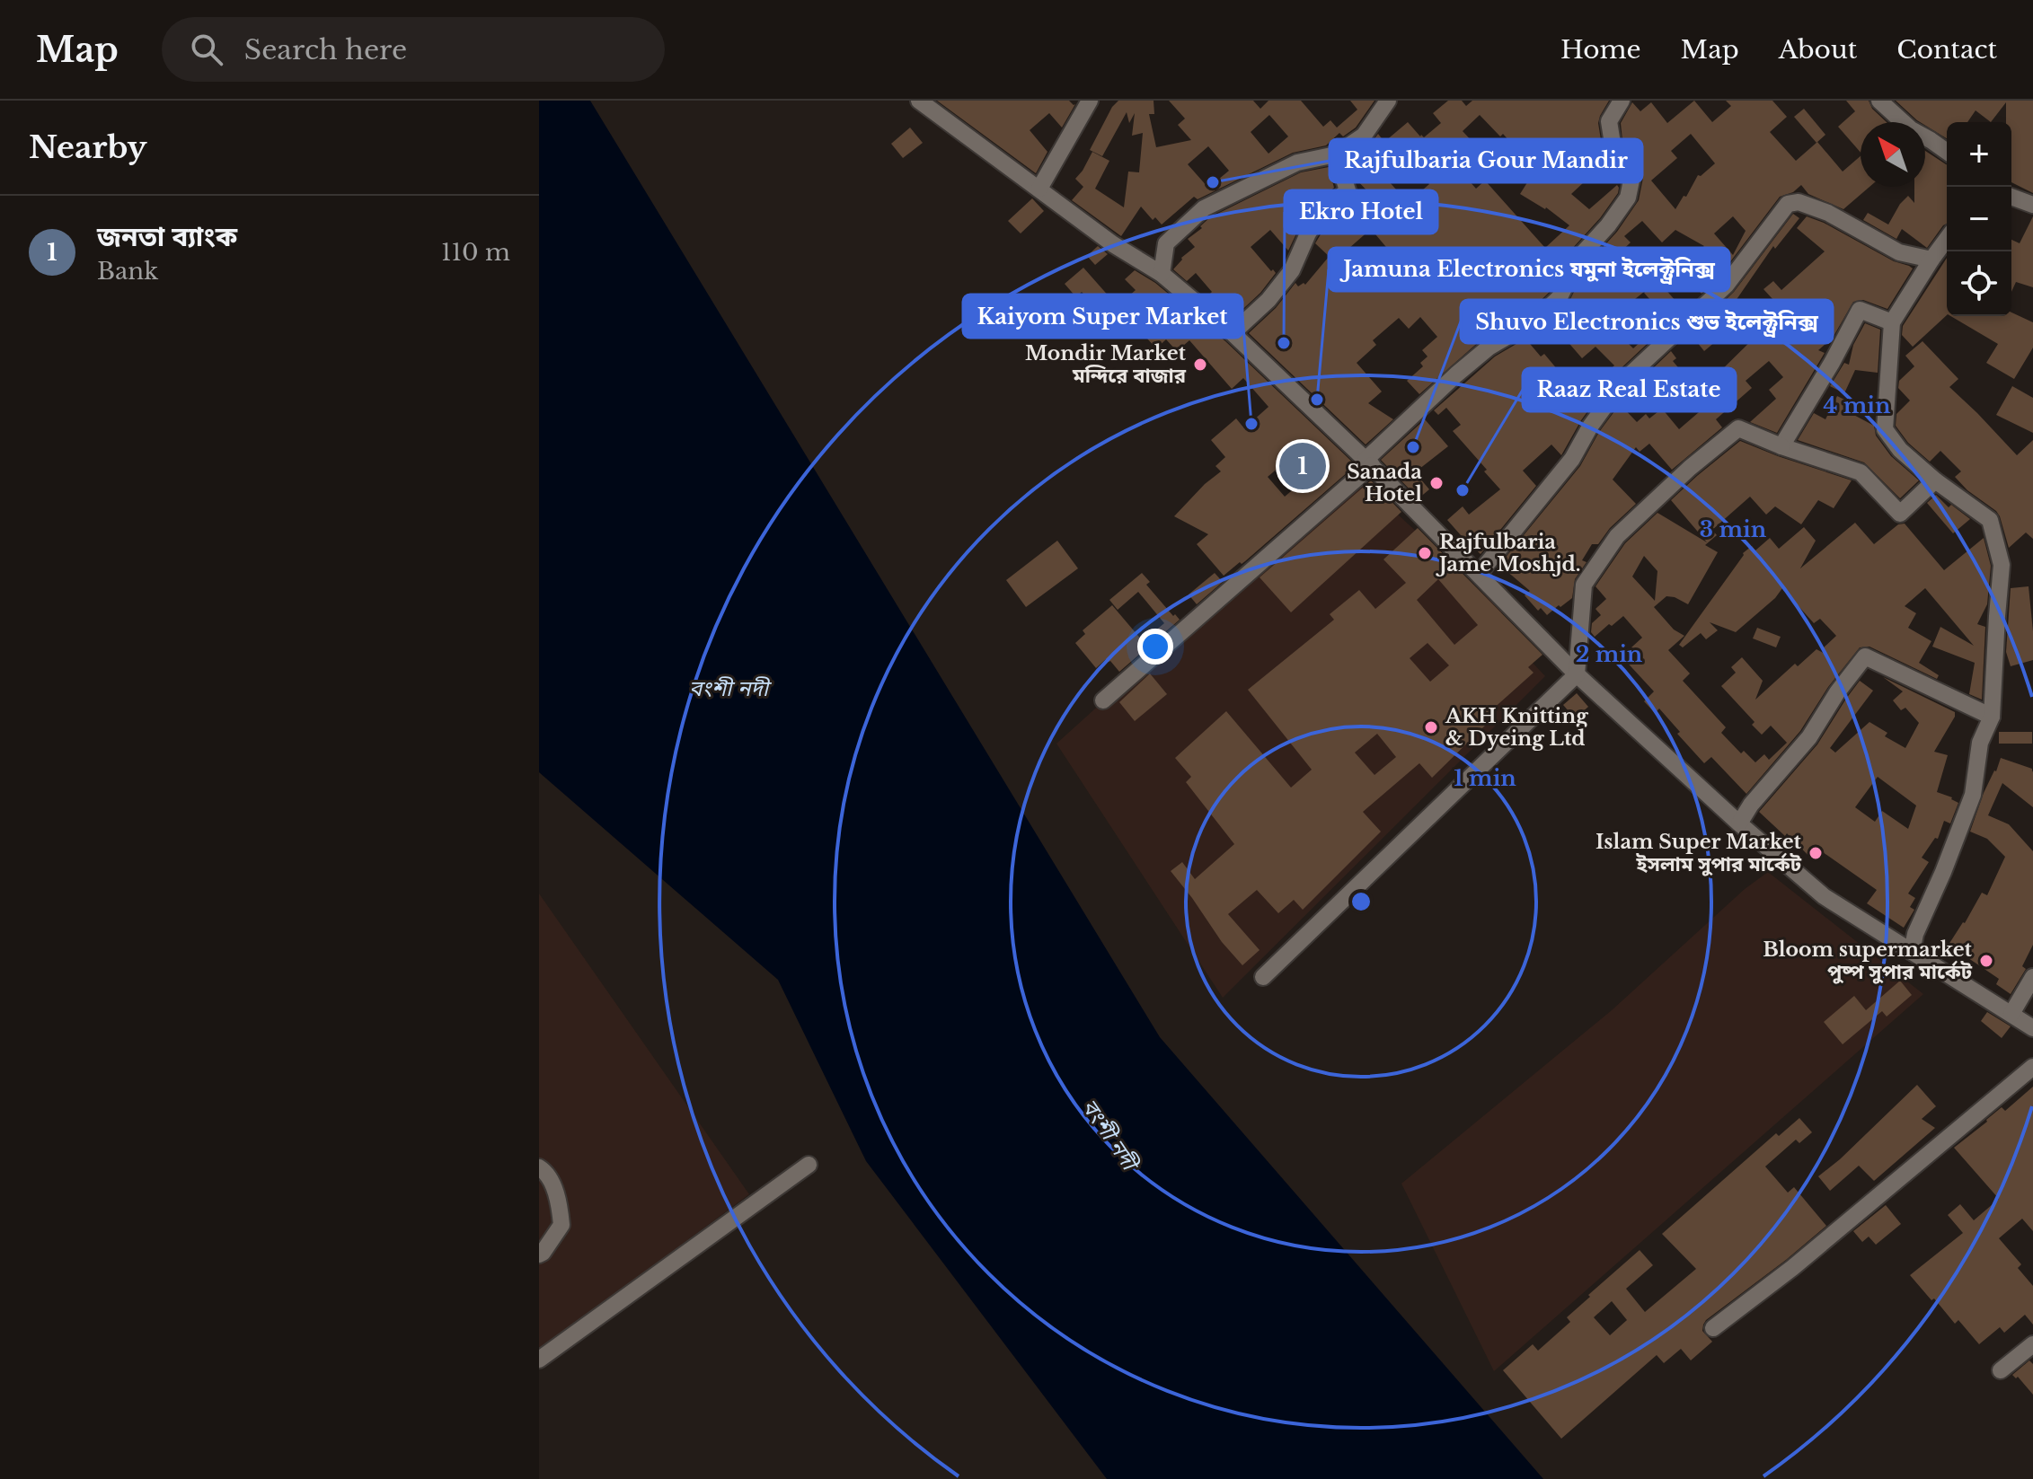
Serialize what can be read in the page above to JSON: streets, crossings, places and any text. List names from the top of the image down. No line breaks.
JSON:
{"water":["বংশী নদী"],"places":["Rajfulbaria Gour Mandir","Ekro Hotel","Mondir Market মন্দিরে বাজার","Jamuna Electronics যমুনা ইলেক্ট্রনিক্স","Kaiyom Super Market","Shuvo Electronics শুভ ইলেক্ট্রনিক্স","Sanada Hotel","Raaz Real Estate","Rajfulbaria Jame Moshjd.","AKH Knitting & Dyeing Ltd","Islam Super Market ইসলাম সুপার মার্কেট","Bloom supermarket পুষ্প সুপার মার্কেট"],"north":"top left","page":{"header":"Map","search":"Search here","nav":["Home","Map","About","Contact"],"heading":"Nearby","map_buttons":["+","−"],"list":[{"mark":"1","name":"জনতা ব্যাংক","note":"Bank","value":"110 m"}],"pins":"1"},"rings":["4 min","3 min","2 min","1 min"]}
